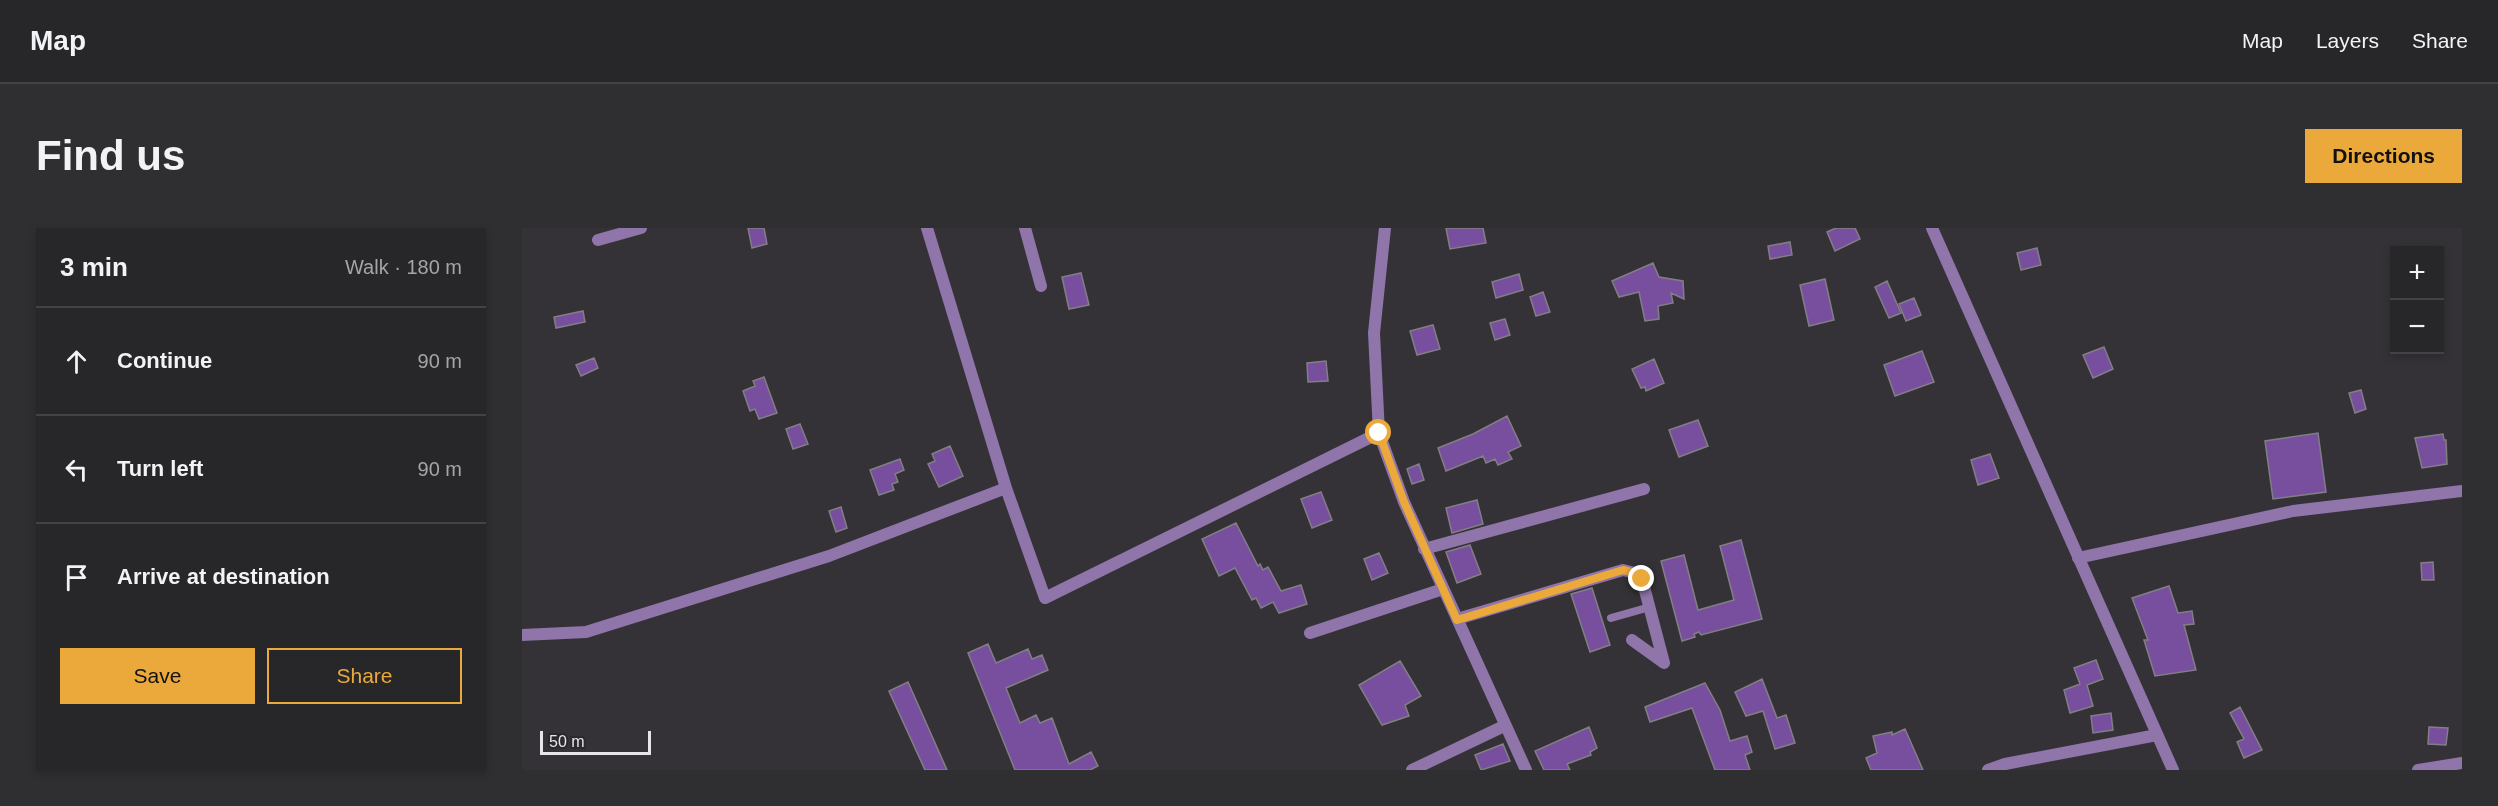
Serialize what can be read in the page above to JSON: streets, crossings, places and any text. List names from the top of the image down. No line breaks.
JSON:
{"scale_bar":"50 m","page":{"header":"Map","nav":["Map","Layers","Share"],"buttons":["Directions",["Save","Share"]],"title":"Find us","heading":["3 min","Walk · 180 m"],"map_buttons":["+","−"],"list":[["Continue","90 m"],["Turn left","90 m"],"Arrive at destination"],"scale":"50 m"}}
